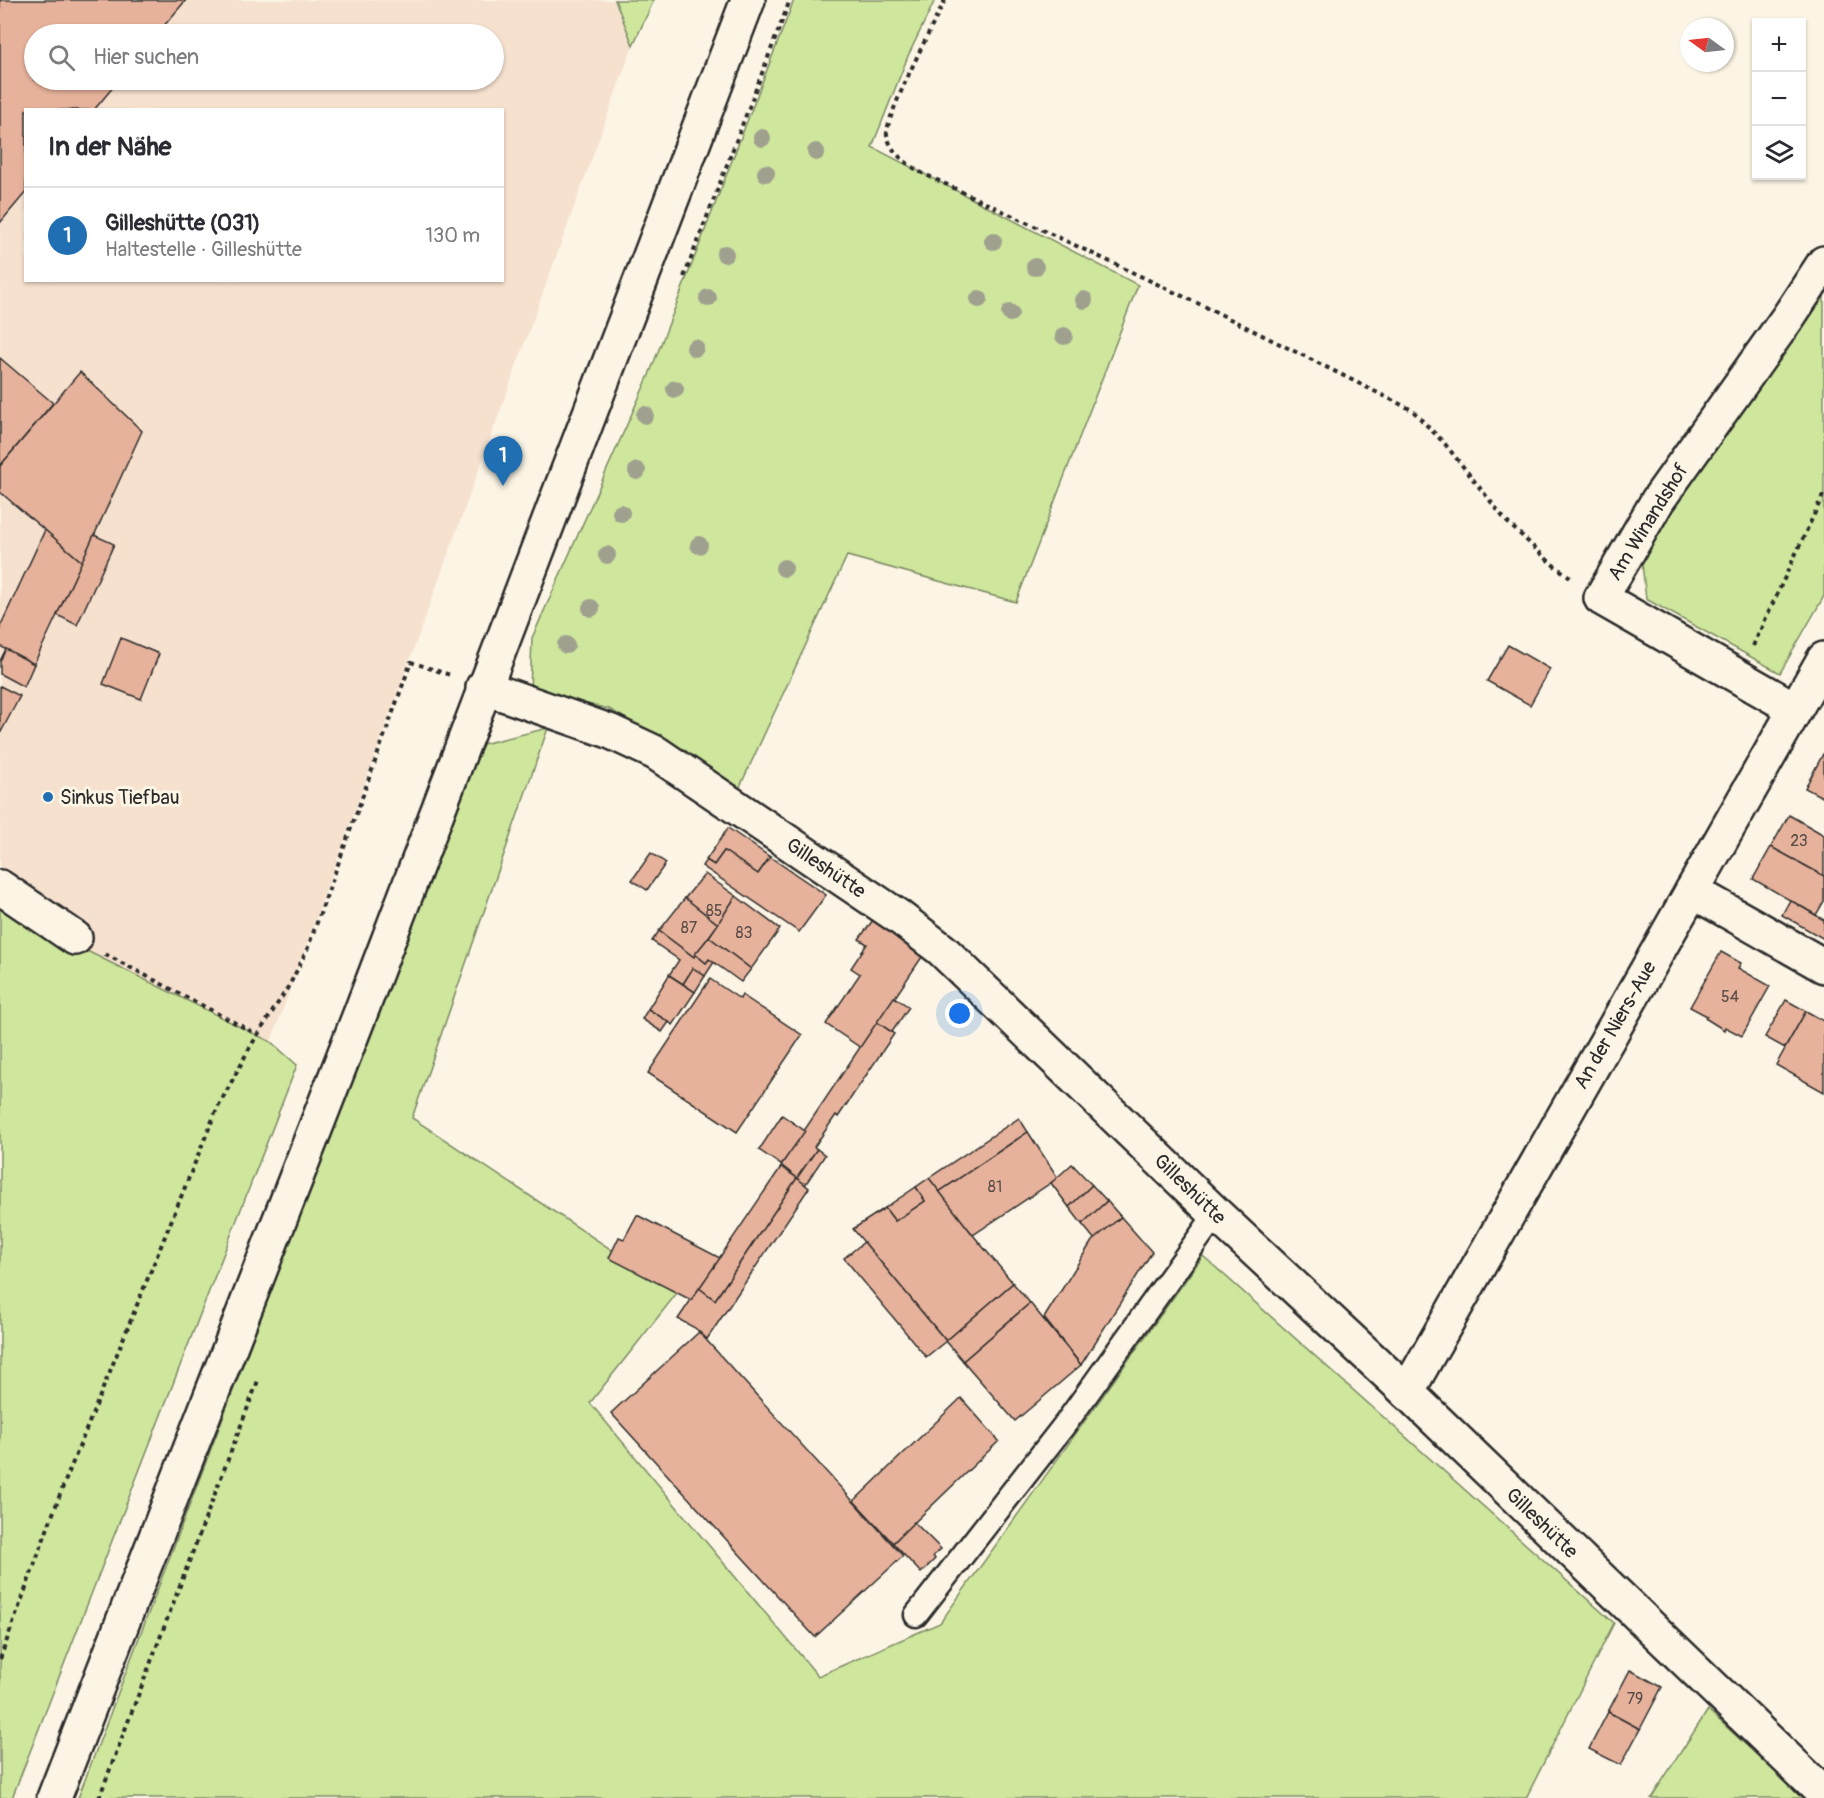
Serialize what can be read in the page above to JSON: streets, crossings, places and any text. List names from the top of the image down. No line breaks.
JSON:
{"streets":{"street":["Am Winandshof","Gilleshütte","An der Niers-Aue"]},"crossings":[["Am Winandshof","An der Niers-Aue"],["Gilleshütte","An der Niers-Aue"]],"places":["Sinkus Tiefbau"],"house_numbers":["23","85","87","83","54","81","79"],"north":"left","page":{"map_buttons":["+","−"],"search":"Hier suchen","heading":"In der Nähe","list":[{"mark":"1","name":"Gilleshütte (031)","note":"Haltestelle · Gilleshütte","value":"130 m"}],"pins":"1"}}
